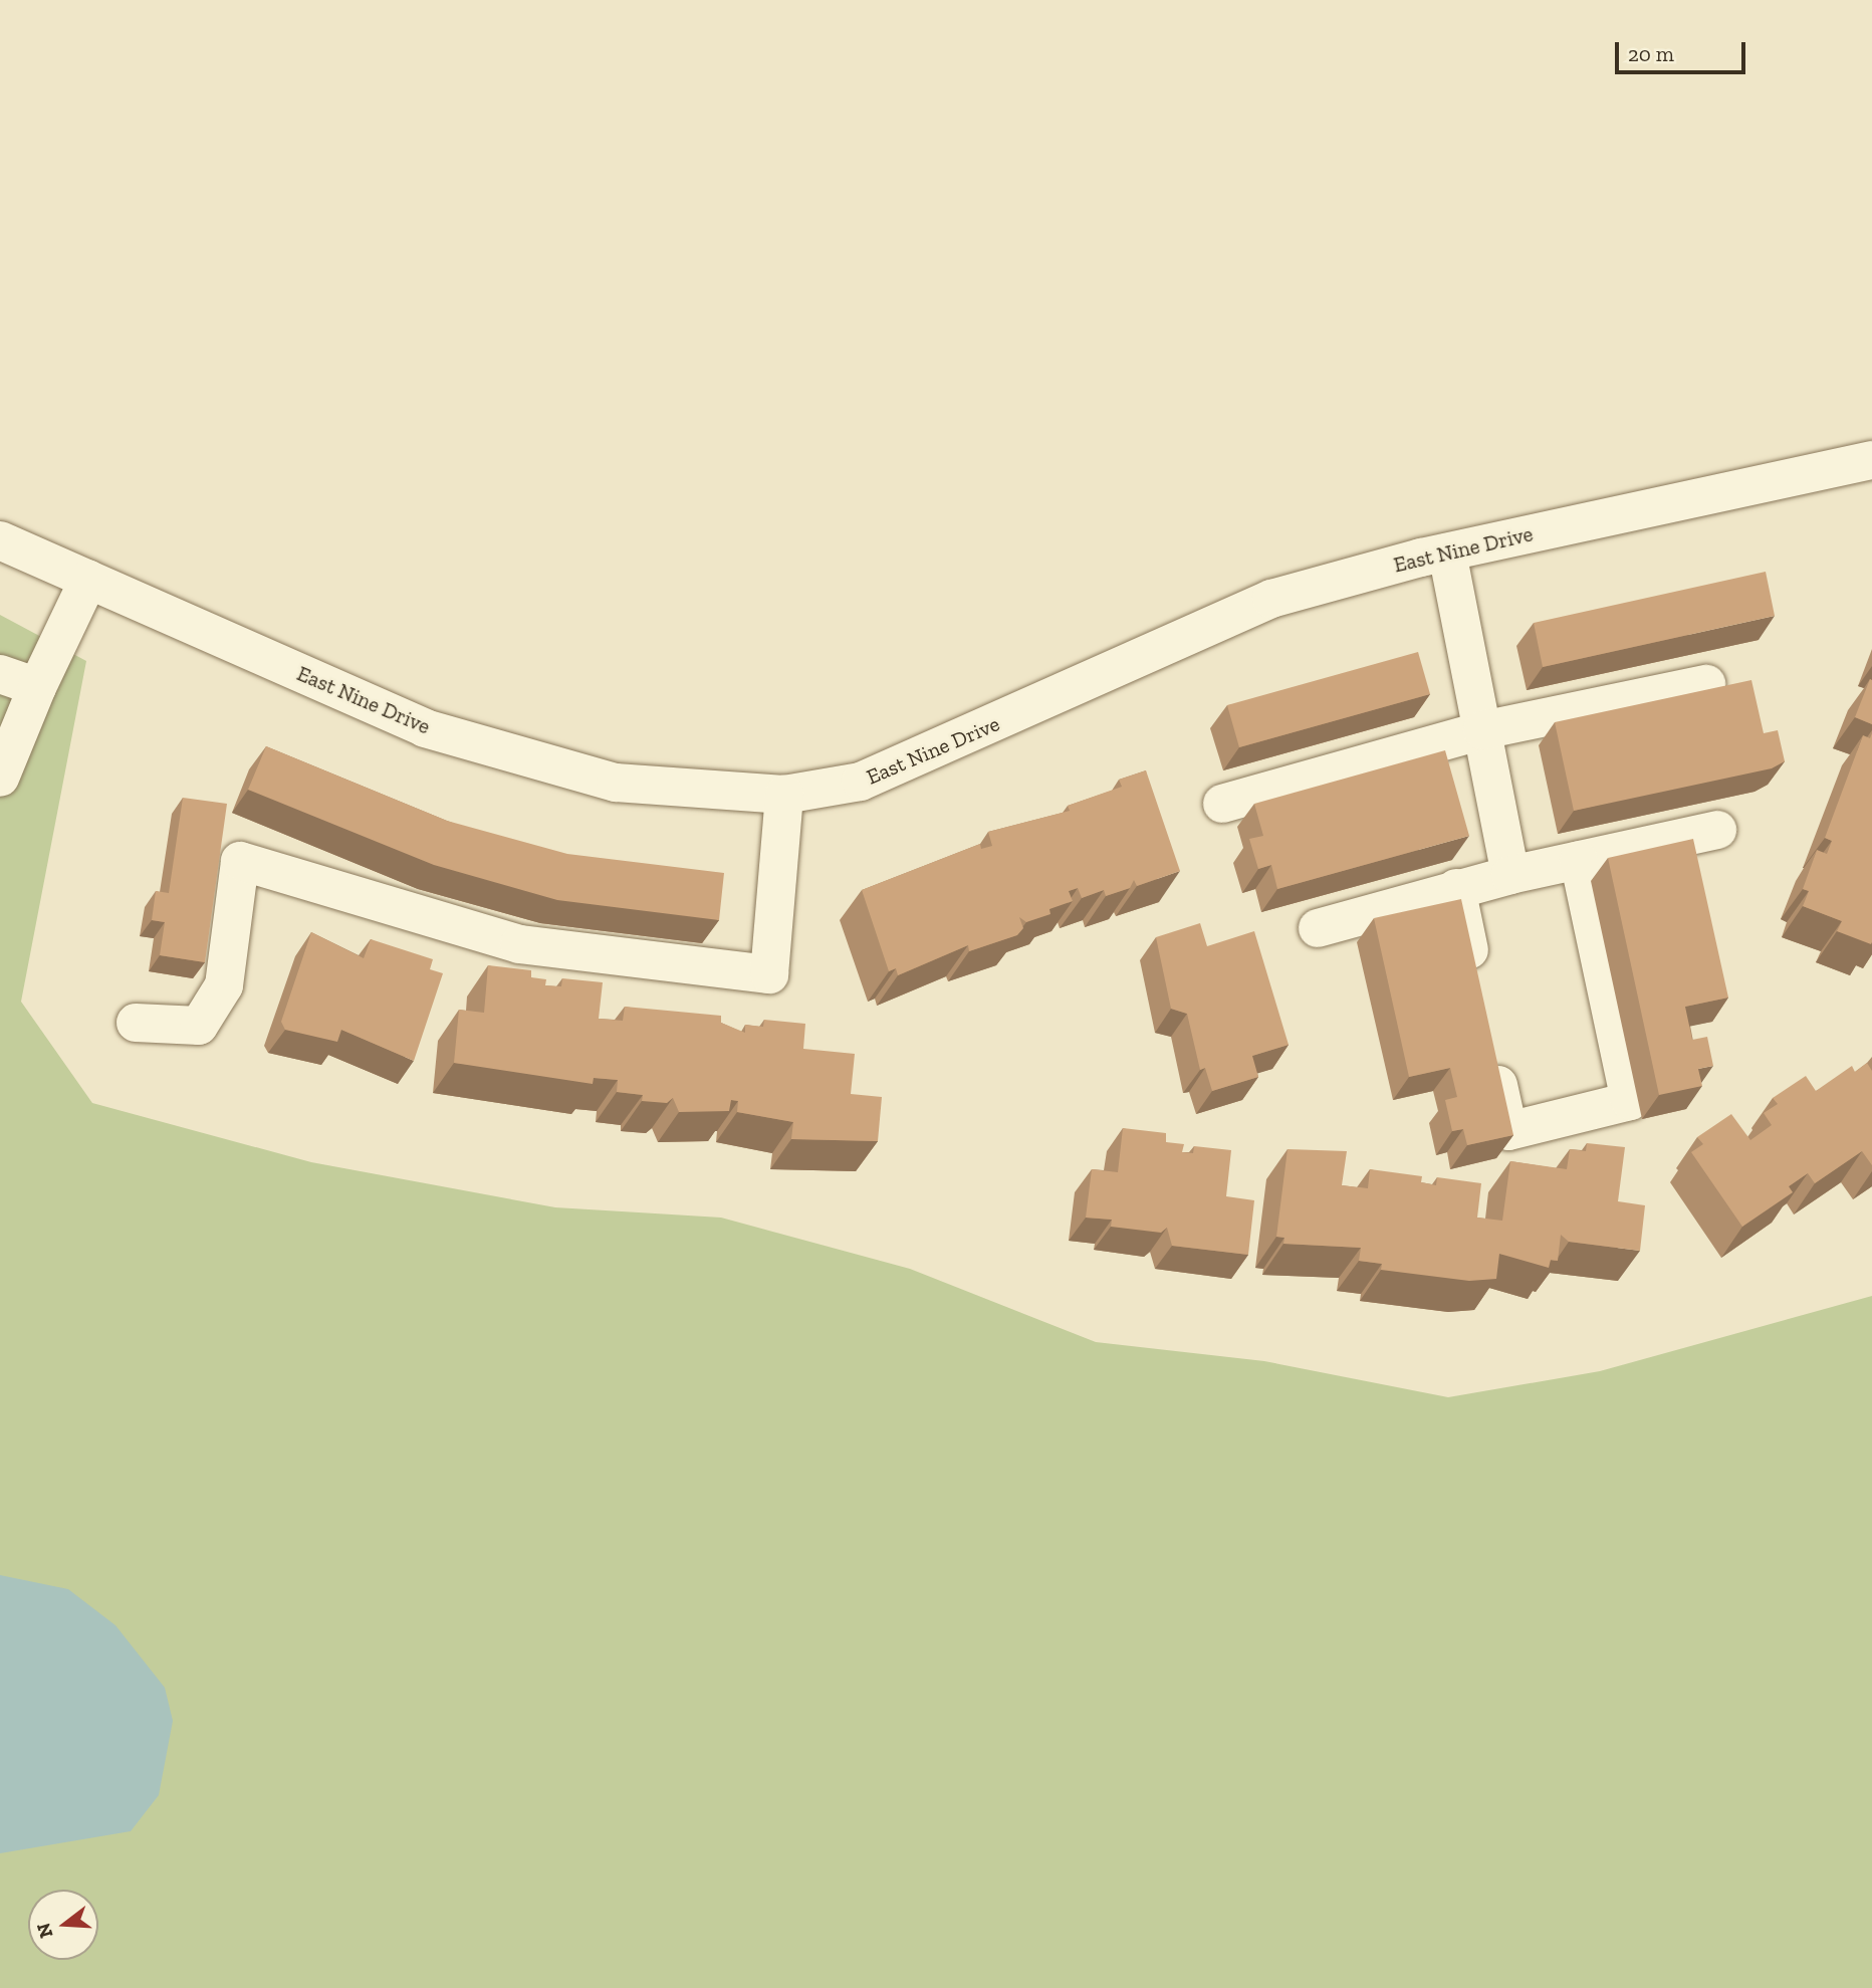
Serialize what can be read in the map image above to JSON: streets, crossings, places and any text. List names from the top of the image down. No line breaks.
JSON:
{"streets":{"street":["East Nine Drive"]},"scale_bar":"20 m","north":"left"}
